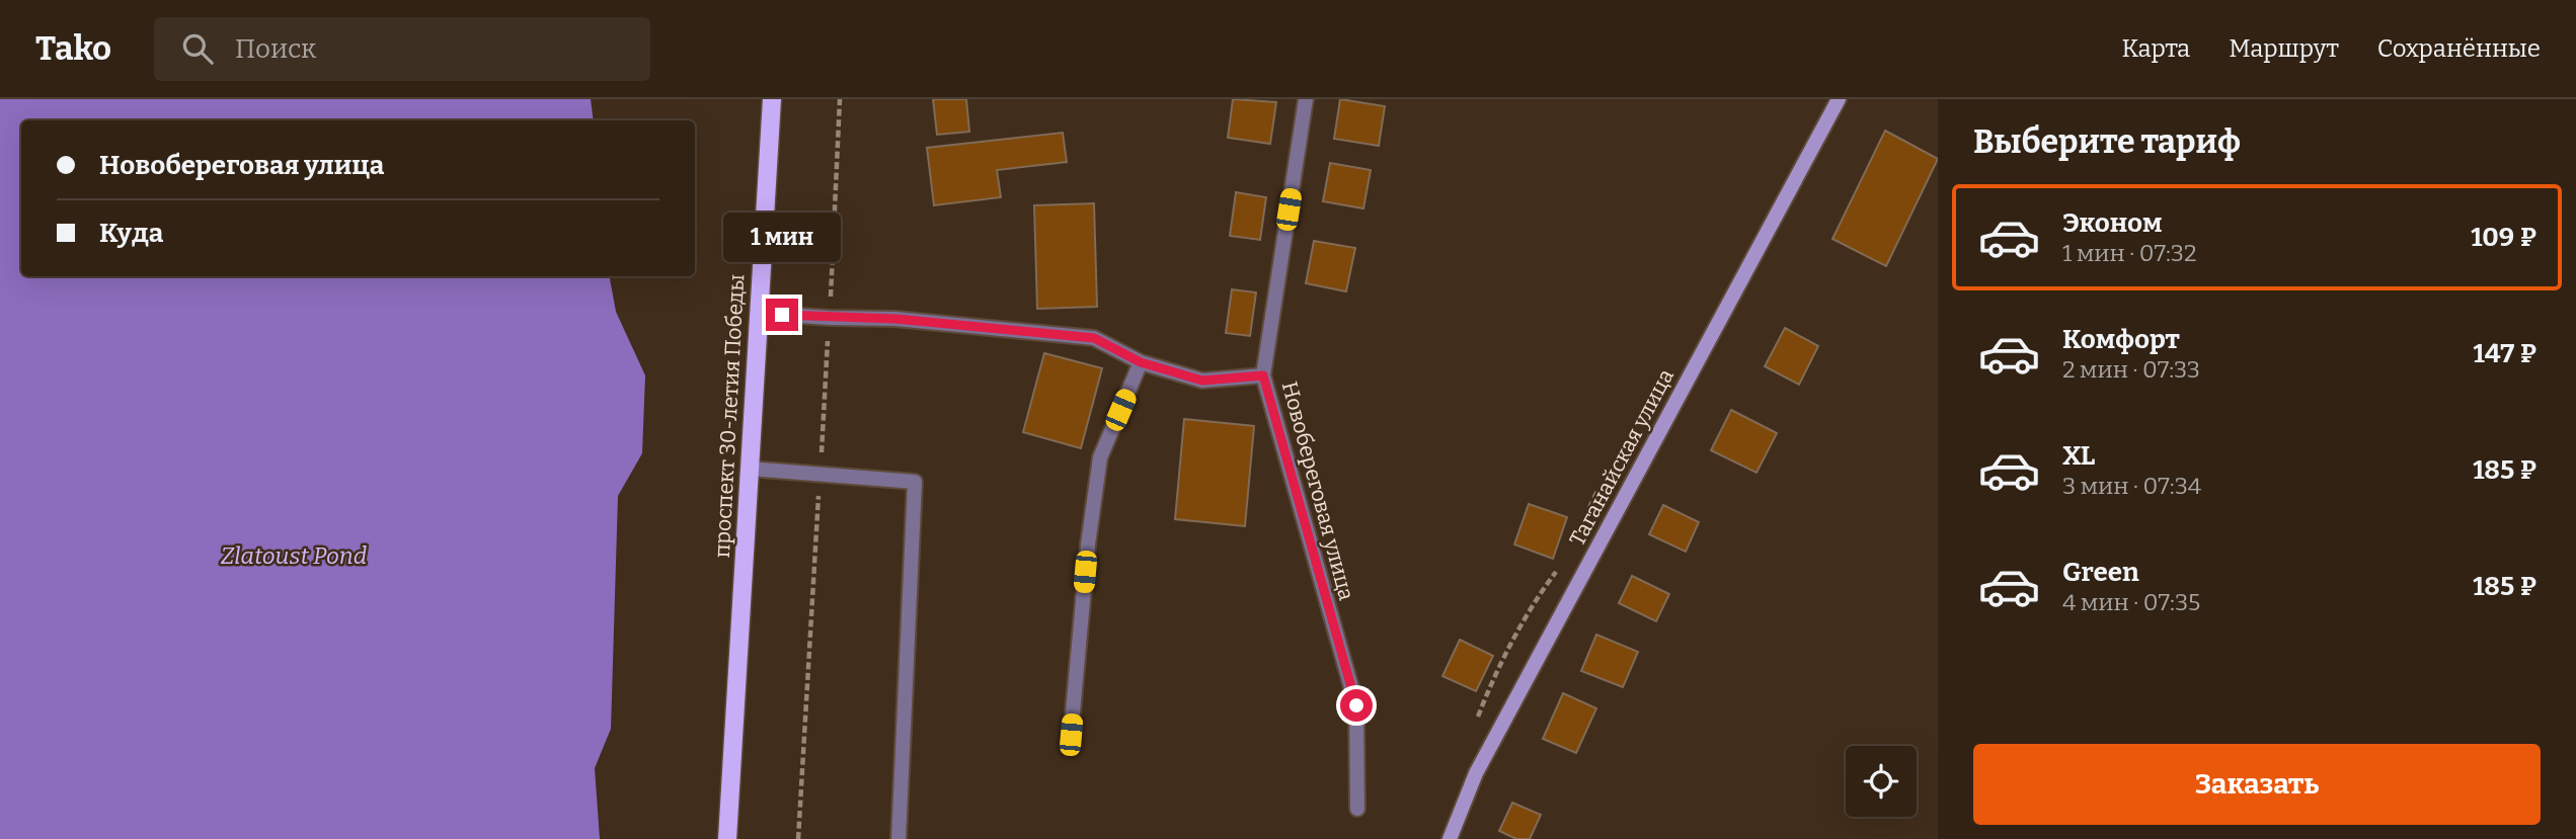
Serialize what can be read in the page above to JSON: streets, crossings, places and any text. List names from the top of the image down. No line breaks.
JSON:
{"streets":{"main road":["проспект 30-летия Победы","Таганайская улица"],"street":["Новобереговая улица"]},"water":["Zlatoust Pond"],"page":{"header":"Tako","search":"Поиск","nav":["Карта","Маршрут","Сохранённые"],"heading":"Выберите тариф","banner":["Новобереговая улица","Куда"],"list":[{"name":"Эконом","note":"1 мин · 07:32","value":"109 ₽"},{"name":"Комфорт","note":"2 мин · 07:33","value":"147 ₽"},{"name":"XL","note":"3 мин · 07:34","value":"185 ₽"},{"name":"Green","note":"4 мин · 07:35","value":"185 ₽"}],"bubble":"1 мин","buttons":"Заказать"}}
